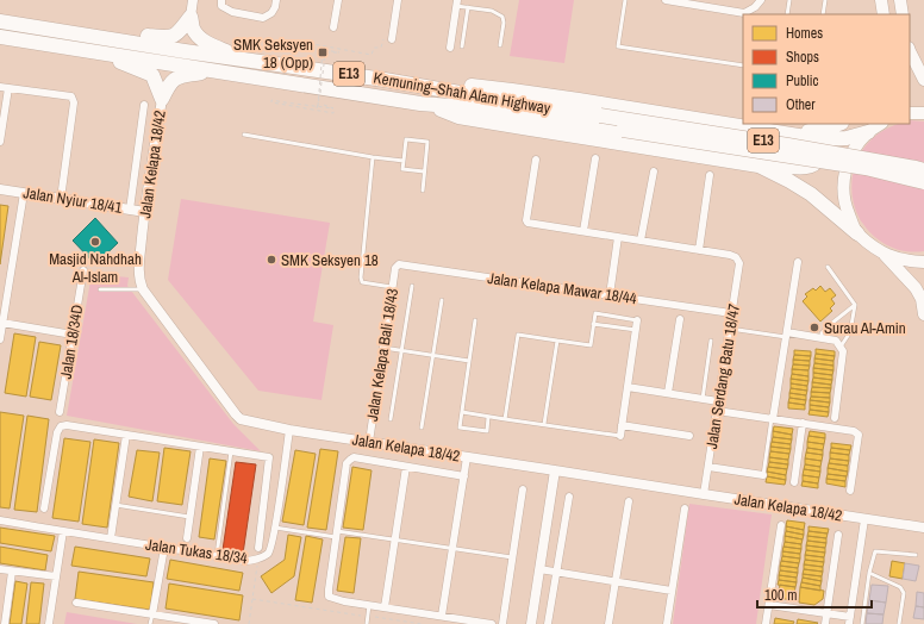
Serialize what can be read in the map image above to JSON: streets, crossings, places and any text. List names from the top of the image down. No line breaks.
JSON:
{"streets":{"highway":["E13","Kemuning–Shah Alam Highway"],"street":["Jalan Kelapa 18/42","Jalan Nyiur 18/41","Jalan Kelapa Mawar 18/44","Jalan 18/34D","Jalan Kelapa Bali 18/43","Jalan Serdang Batu 18/47","Jalan Tukas 18/34"]},"crossings":[["Jalan Kelapa 18/42","Jalan Nyiur 18/41"],["Jalan Kelapa 18/42","Jalan Kelapa Bali 18/43"],["Jalan Kelapa 18/42","Jalan Serdang Batu 18/47"],["Jalan Kelapa 18/42","Jalan Tukas 18/34"],["Jalan Kelapa Mawar 18/44","Jalan Kelapa Bali 18/43"],["Jalan Kelapa Mawar 18/44","Jalan Serdang Batu 18/47"]],"places":{"transit":["SMK Seksyen 18 (Opp)"],"other":["Masjid Nahdhah Al-Islam","SMK Seksyen 18","Surau Al-Amin"]},"legend":["Homes","Shops","Public","Other"],"scale_bar":"100 m"}
